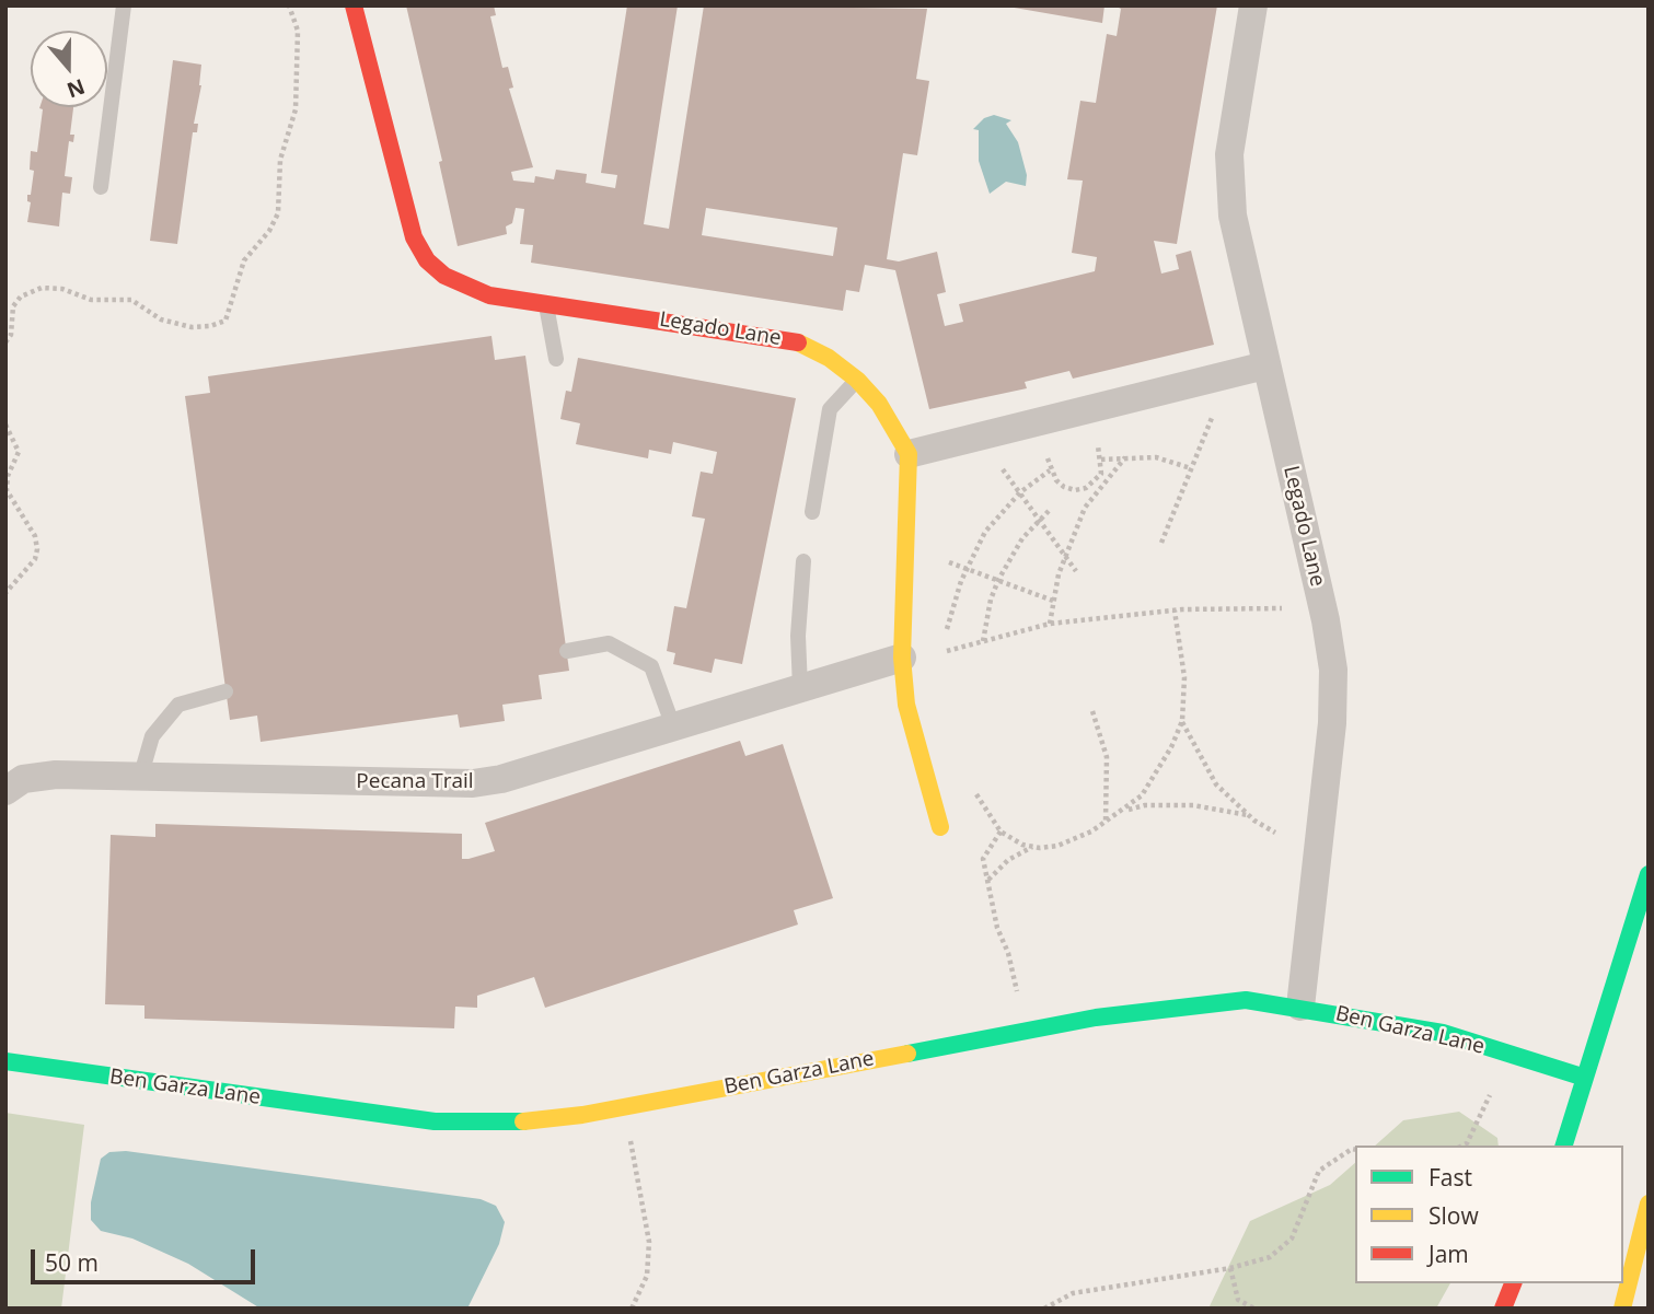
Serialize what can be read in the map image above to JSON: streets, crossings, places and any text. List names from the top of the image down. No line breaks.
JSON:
{"streets":{"main road":["Legado Lane","Ben Garza Lane"],"street":["Pecana Trail"]},"crossings":[["Legado Lane","Ben Garza Lane"]],"legend":["Fast","Slow","Jam"],"scale_bar":"50 m","north":"bottom"}
